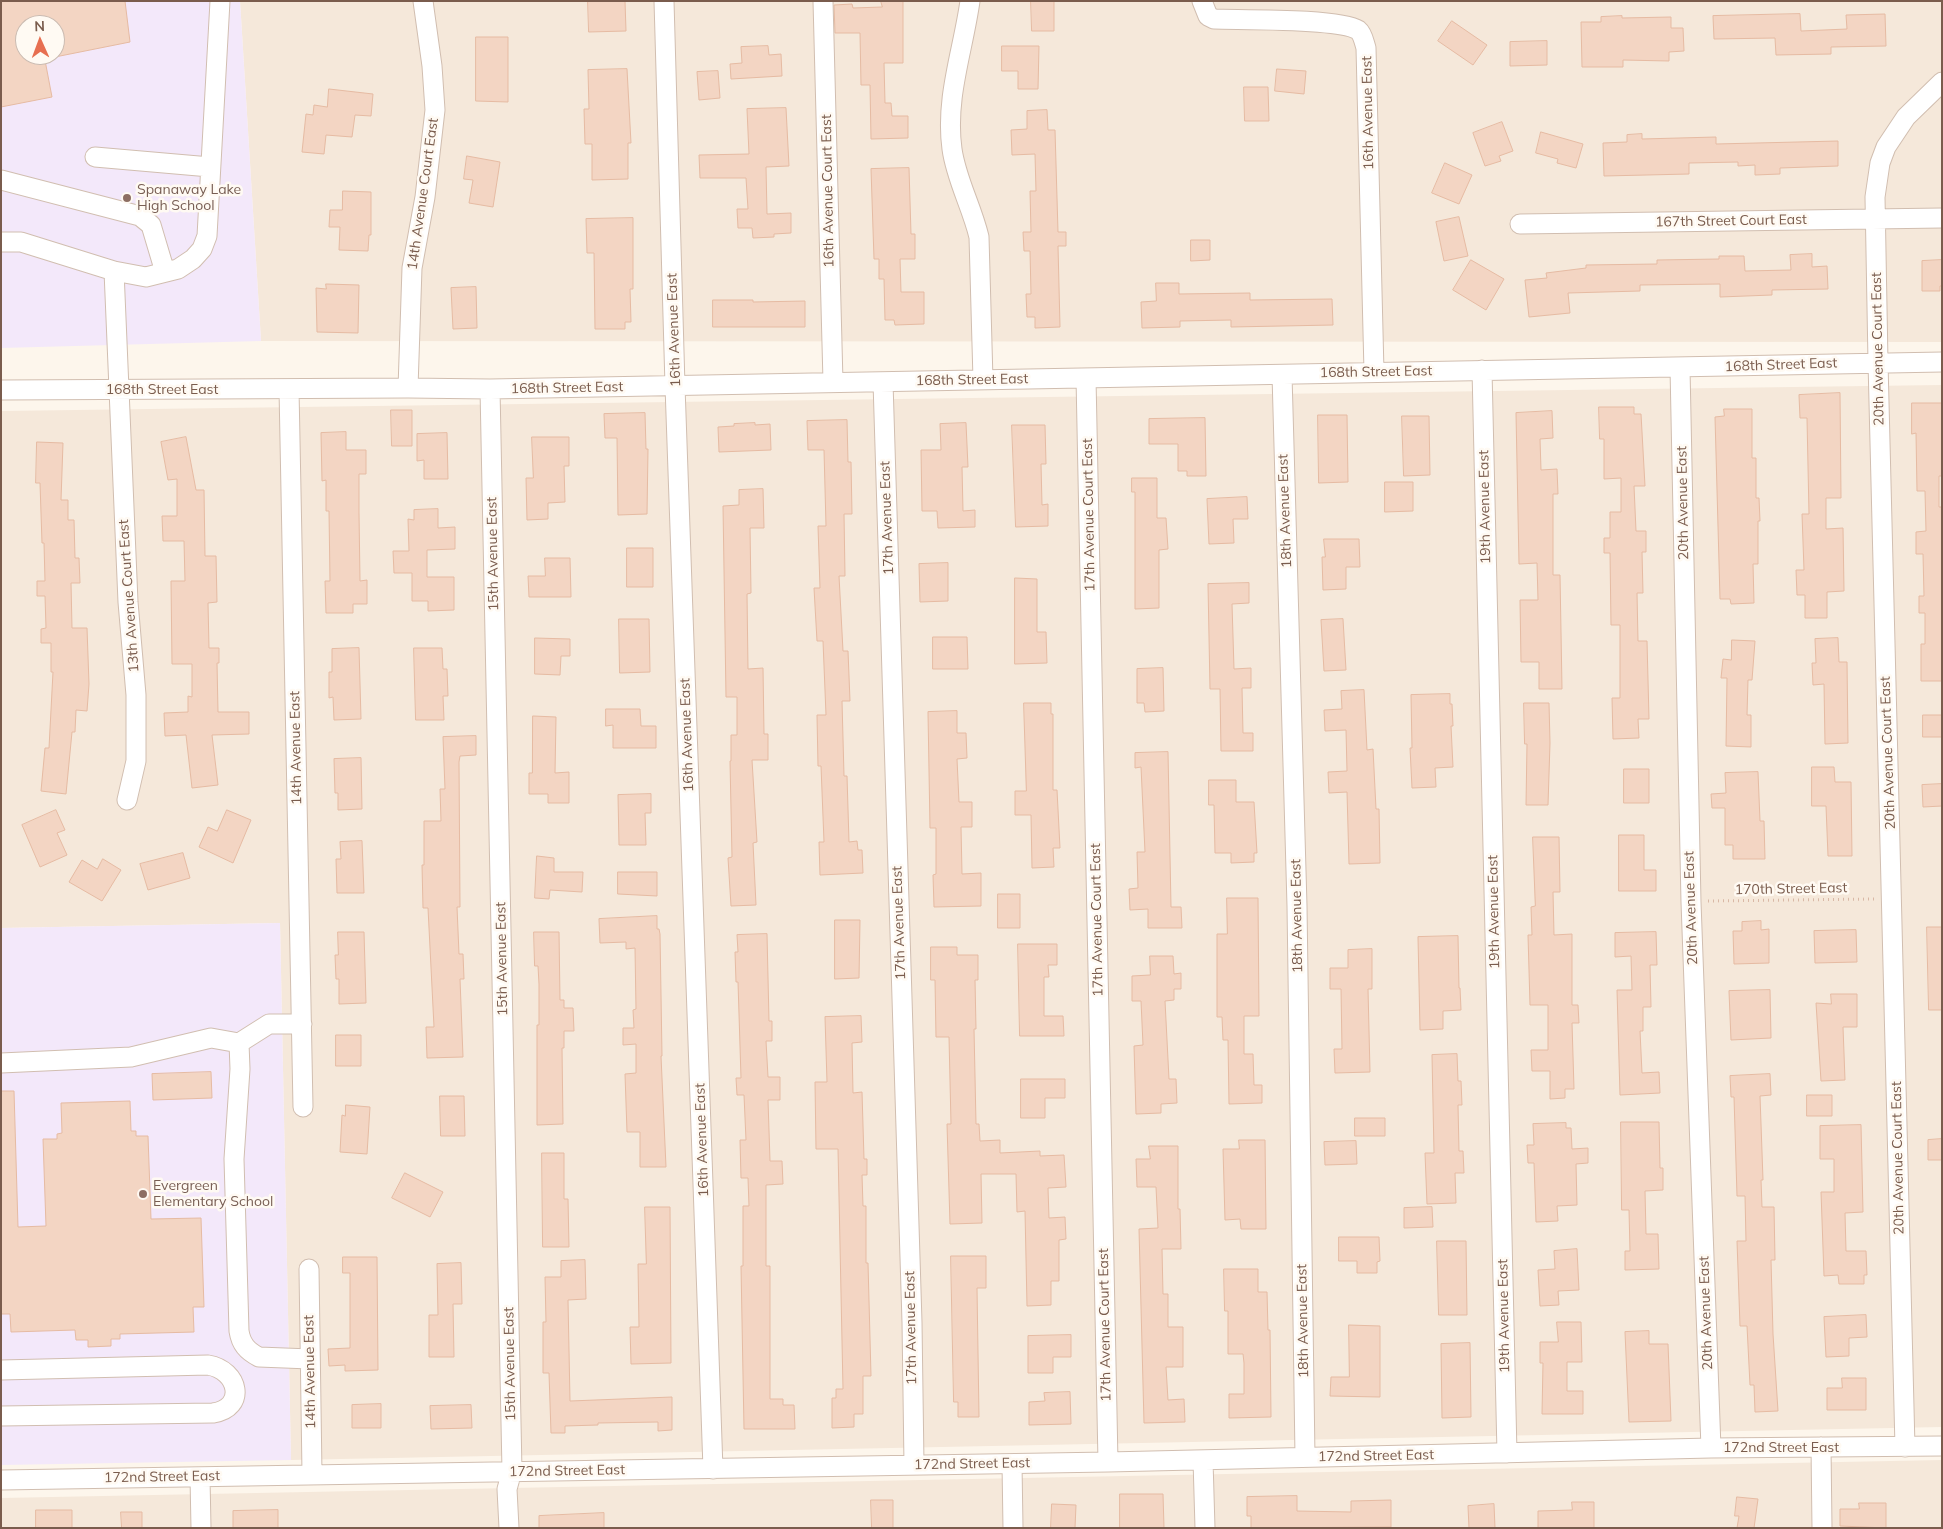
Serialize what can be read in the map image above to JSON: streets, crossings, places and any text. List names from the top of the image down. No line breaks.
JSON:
{"streets":{"street":["16th Avenue East","16th Avenue Court East","14th Avenue Court East","167th Street Court East","20th Avenue Court East","168th Street East","20th Avenue East","19th Avenue East","18th Avenue East","17th Avenue Court East","17th Avenue East","15th Avenue East","13th Avenue Court East","14th Avenue East","172nd Street East"],"path":["170th Street East"]},"crossings":[["16th Avenue East","168th Street East"],["16th Avenue East","172nd Street East"],["16th Avenue Court East","168th Street East"],["14th Avenue Court East","168th Street East"],["167th Street Court East","20th Avenue Court East"],["20th Avenue Court East","168th Street East"],["20th Avenue Court East","170th Street East"],["20th Avenue Court East","172nd Street East"],["168th Street East","20th Avenue East"],["168th Street East","19th Avenue East"],["168th Street East","18th Avenue East"],["168th Street East","17th Avenue Court East"],["168th Street East","17th Avenue East"],["168th Street East","15th Avenue East"],["168th Street East","13th Avenue Court East"],["168th Street East","14th Avenue East"],["20th Avenue East","170th Street East"],["20th Avenue East","172nd Street East"],["19th Avenue East","172nd Street East"],["18th Avenue East","172nd Street East"],["17th Avenue Court East","172nd Street East"],["17th Avenue East","172nd Street East"],["15th Avenue East","172nd Street East"],["14th Avenue East","172nd Street East"]],"places":["Spanaway Lake High School","Evergreen Elementary School"],"north":"top"}
